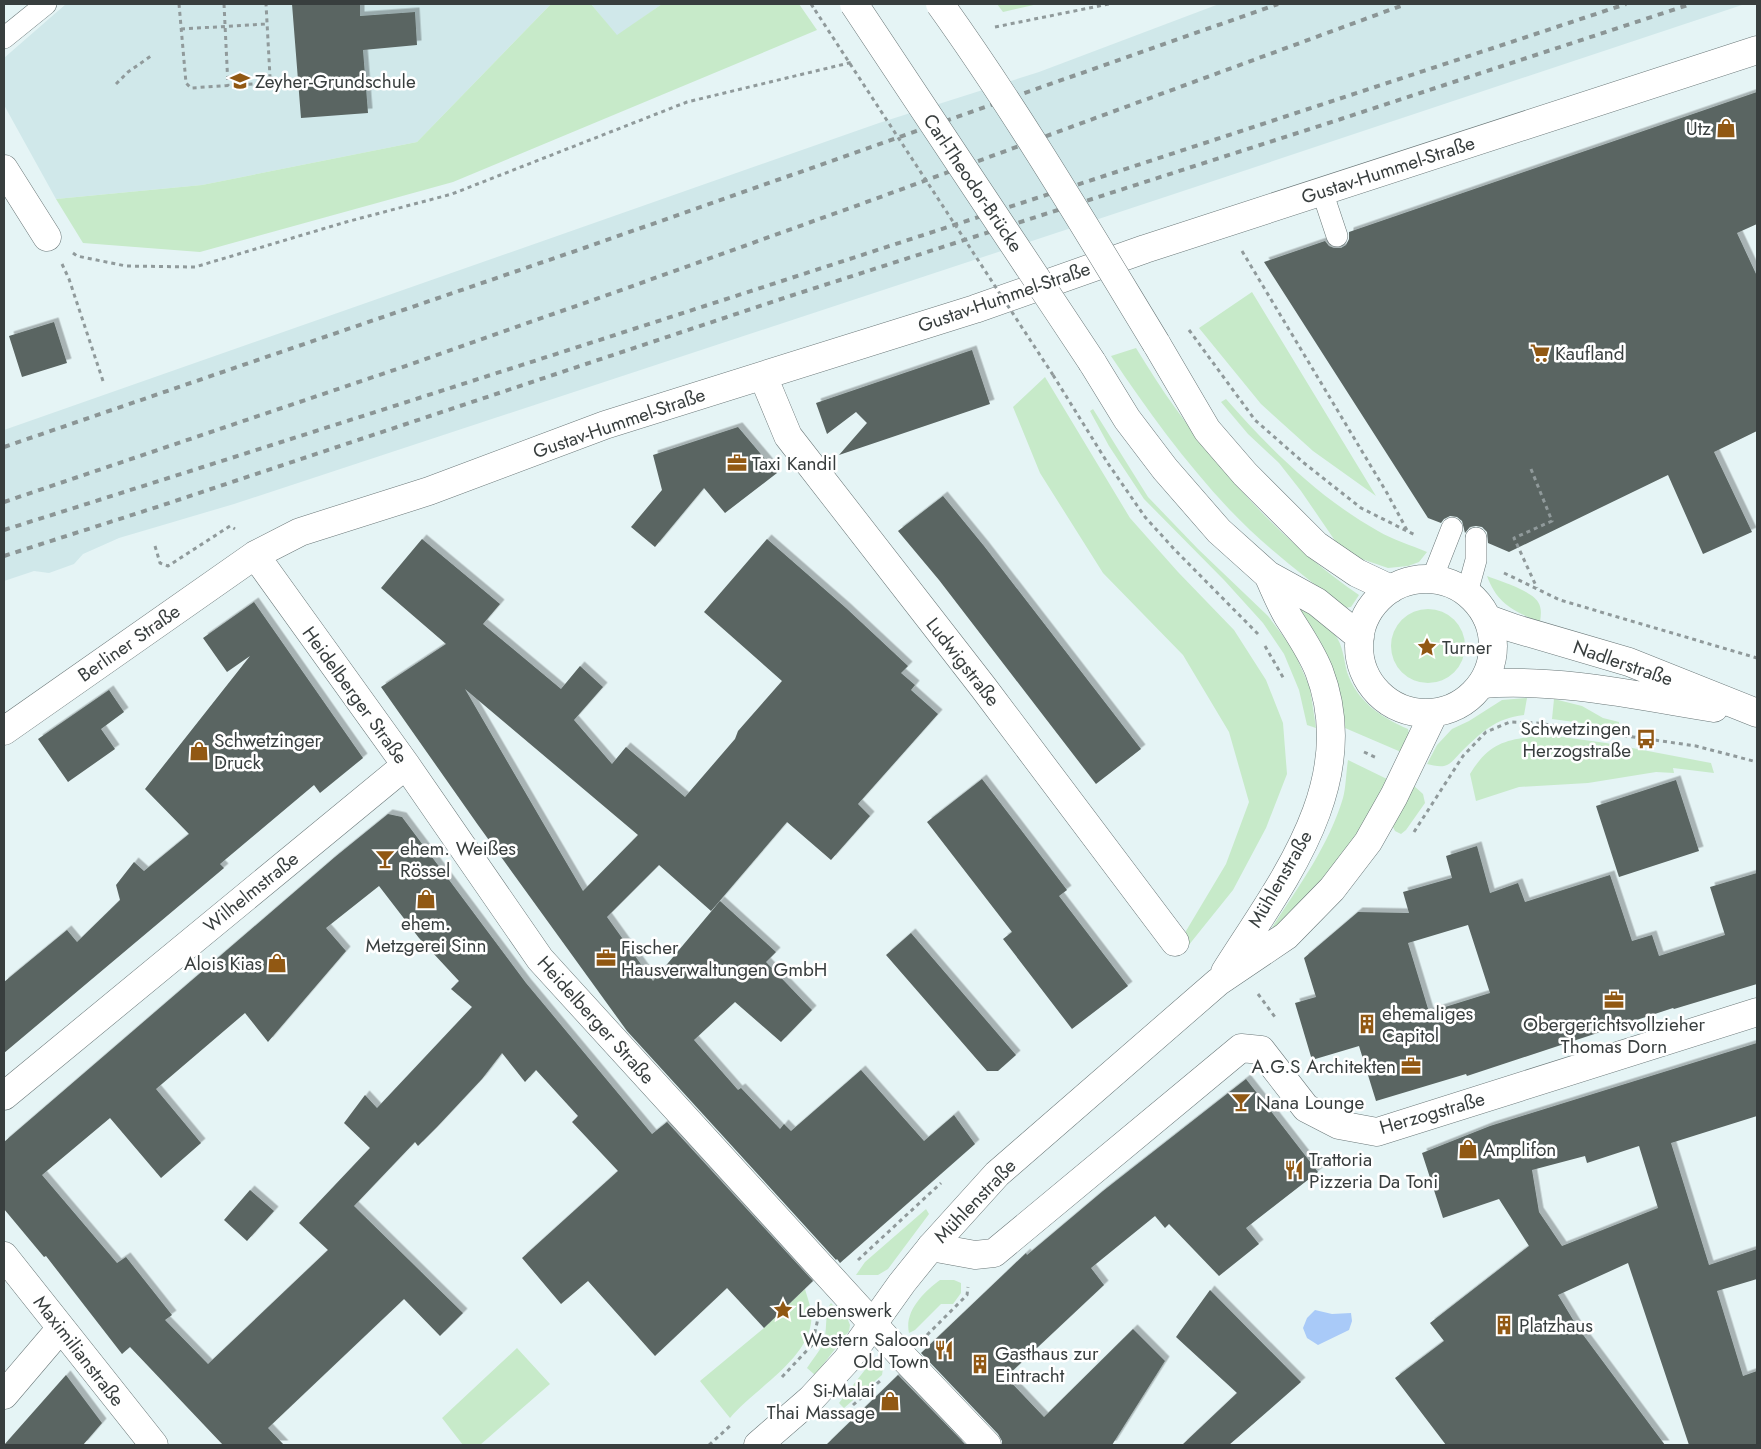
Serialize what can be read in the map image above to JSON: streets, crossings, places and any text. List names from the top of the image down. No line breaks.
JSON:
{"streets":{"street":["Gustav-Hummel-Straße","Carl-Theodor-Brücke","Berliner Straße","Ludwigstraße","Nadlerstraße","Heidelberger Straße","Mühlenstraße","Wilhelmstraße","Herzogstraße","Maximilianstraße"]},"crossings":[["Gustav-Hummel-Straße","Berliner Straße"],["Gustav-Hummel-Straße","Ludwigstraße"],["Gustav-Hummel-Straße","Heidelberger Straße"],["Carl-Theodor-Brücke","Mühlenstraße"],["Berliner Straße","Heidelberger Straße"],["Nadlerstraße","Mühlenstraße"],["Heidelberger Straße","Mühlenstraße"],["Heidelberger Straße","Wilhelmstraße"],["Mühlenstraße","Herzogstraße"]],"places":{"school or university":["Zeyher-Grundschule"],"shop":["Utz","Schwetzinger Druck","ehem. Metzgerei Sinn","Alois Kias","Amplifon","Si-Malai Thai Massage"],"supermarket":["Kaufland"],"office":["Taxi Kandil","Fischer Hausverwaltungen GmbH","Obergerichtsvollzieher Thomas Dorn","A.G.S Architekten"],"place":["Turner","Lebenswerk"],"bus stop":["Schwetzingen Herzogstraße"],"bar":["ehem. Weißes Rössel","Nana Lounge"],"building":["ehemaliges Capitol","Platzhaus","Gasthaus zur Eintracht"],"restaurant":["Trattoria Pizzeria Da Toni","Western Saloon Old Town"]}}
